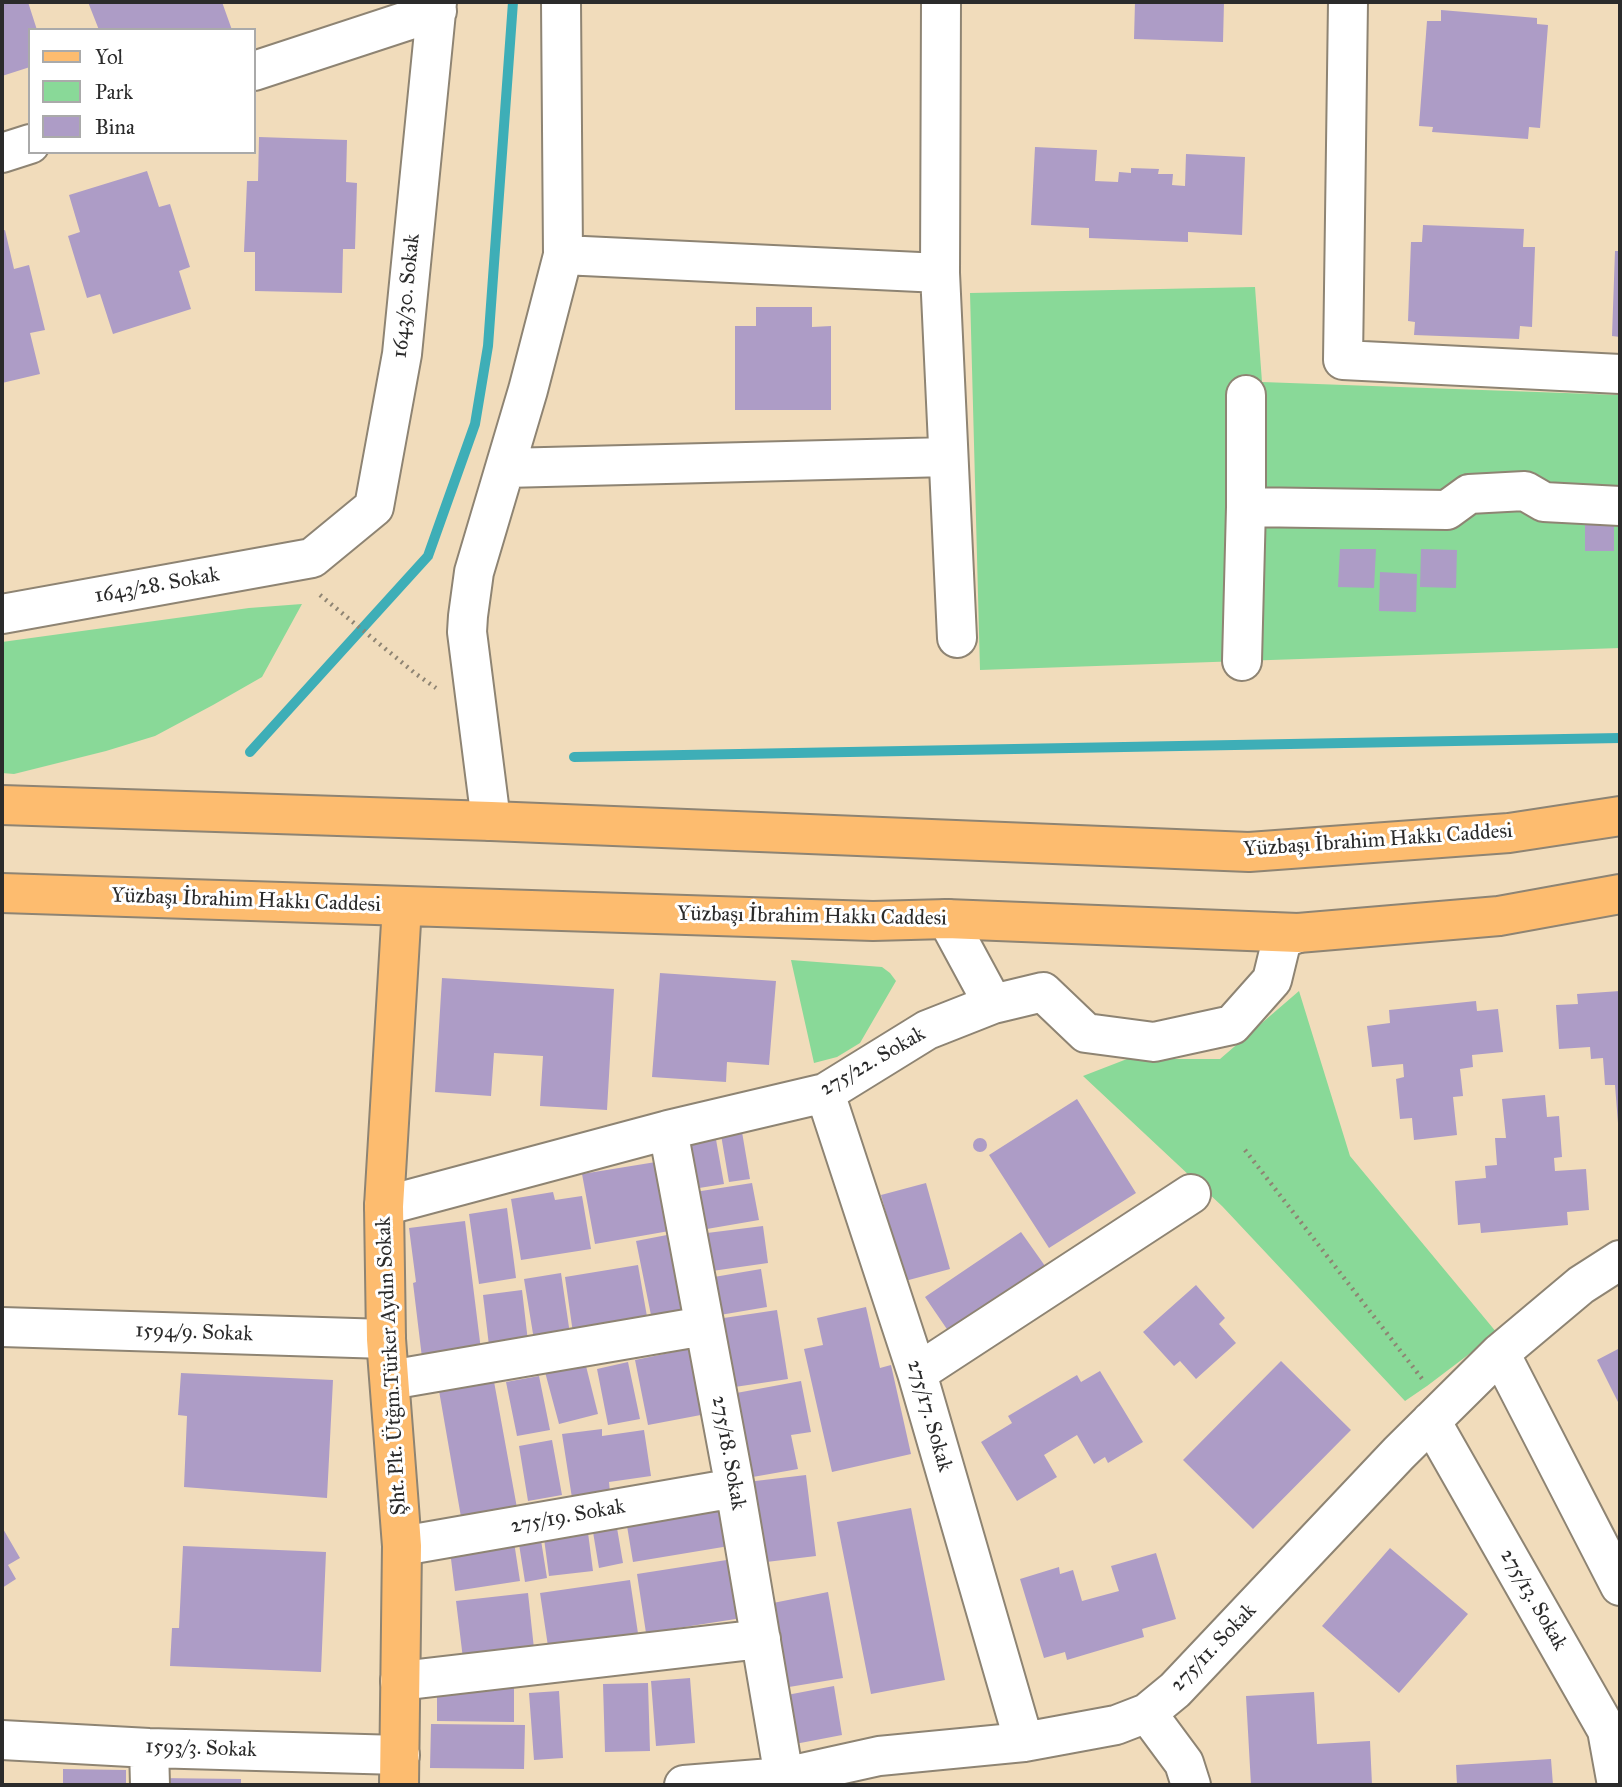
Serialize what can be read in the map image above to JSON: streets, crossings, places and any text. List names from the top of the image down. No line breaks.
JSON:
{"streets":{"main road":["Yüzbaşı İbrahim Hakkı Caddesi","Şht. Plt. Ütğm.Türker Aydın Sokak"],"street":["1643/30. Sokak","1643/28. Sokak","275/22. Sokak","1594/9. Sokak","275/17. Sokak","275/18. Sokak","275/19. Sokak","275/13. Sokak","275/11. Sokak","1593/3. Sokak"]},"crossings":[["1643/30. Sokak","1643/28. Sokak"],["Yüzbaşı İbrahim Hakkı Caddesi","275/22. Sokak"],["Yüzbaşı İbrahim Hakkı Caddesi","Şht. Plt. Ütğm.Türker Aydın Sokak"],["275/22. Sokak","Şht. Plt. Ütğm.Türker Aydın Sokak"],["275/22. Sokak","275/17. Sokak"],["275/22. Sokak","275/18. Sokak"],["1594/9. Sokak","Şht. Plt. Ütğm.Türker Aydın Sokak"],["Şht. Plt. Ütğm.Türker Aydın Sokak","275/19. Sokak"],["Şht. Plt. Ütğm.Türker Aydın Sokak","1593/3. Sokak"],["275/17. Sokak","275/11. Sokak"],["275/18. Sokak","275/19. Sokak"],["275/18. Sokak","275/11. Sokak"],["275/13. Sokak","275/11. Sokak"]],"legend":["Yol","Park","Bina"]}
